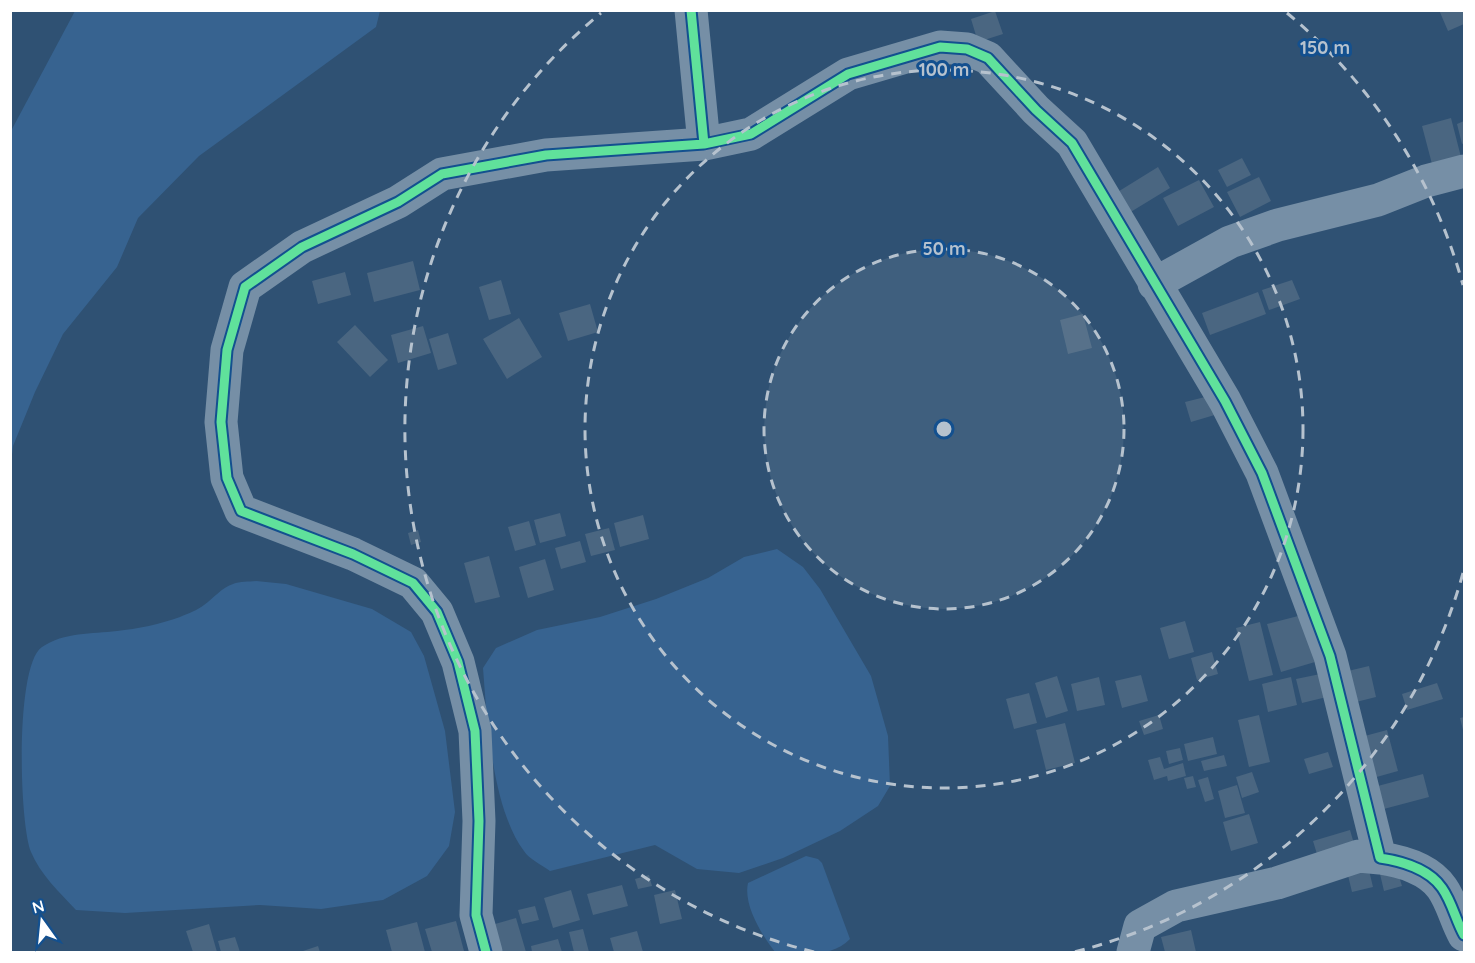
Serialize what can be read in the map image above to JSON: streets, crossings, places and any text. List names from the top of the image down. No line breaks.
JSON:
{"north":"top","rings":["150 m","100 m","50 m"]}
